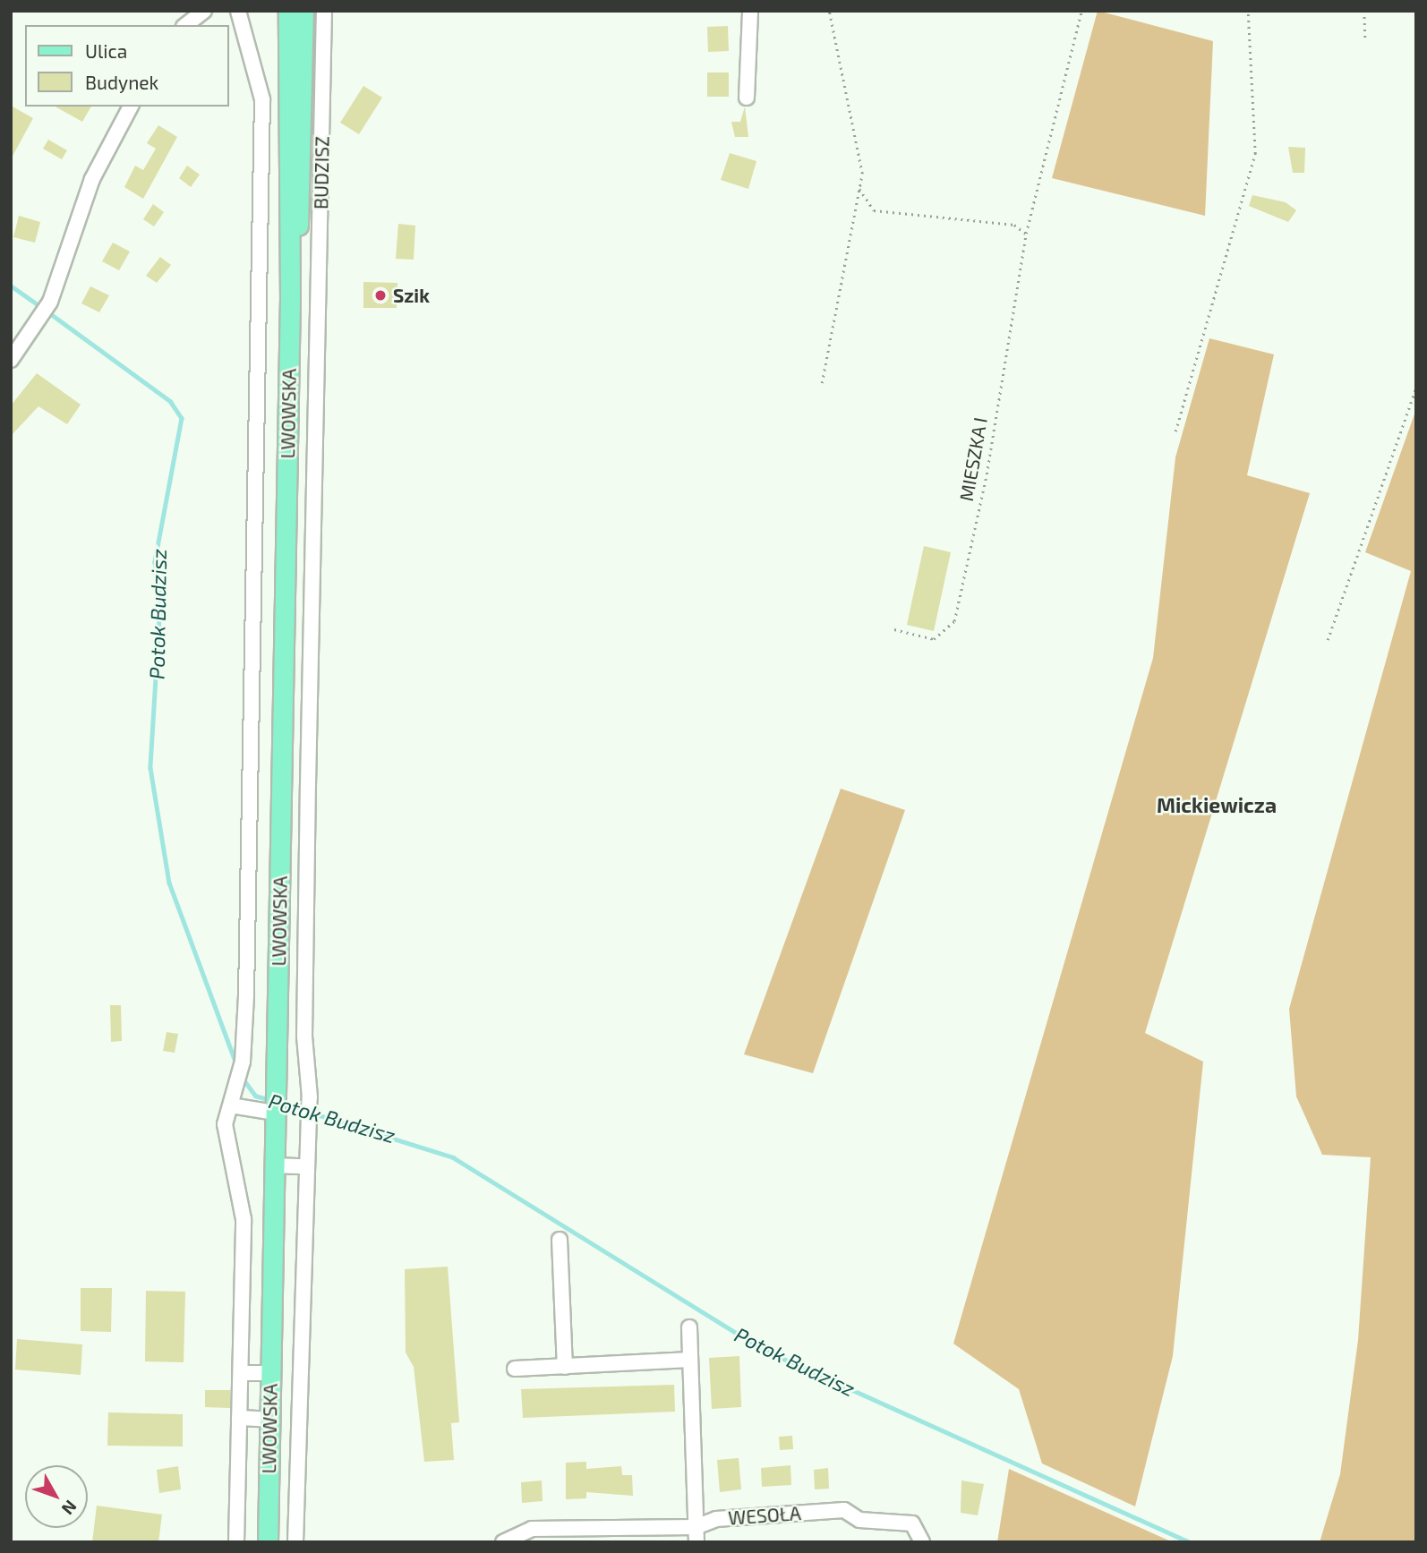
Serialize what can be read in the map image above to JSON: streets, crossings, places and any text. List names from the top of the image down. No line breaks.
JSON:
{"streets":{"main road":["LWOWSKA"],"street":["BUDZISZ","WESOŁA"],"path":["MIESZKA I"]},"districts":["Mickiewicza"],"water":["Potok Budzisz"],"places":["Szik"],"legend":["Ulica","Budynek"],"north":"bottom right"}
